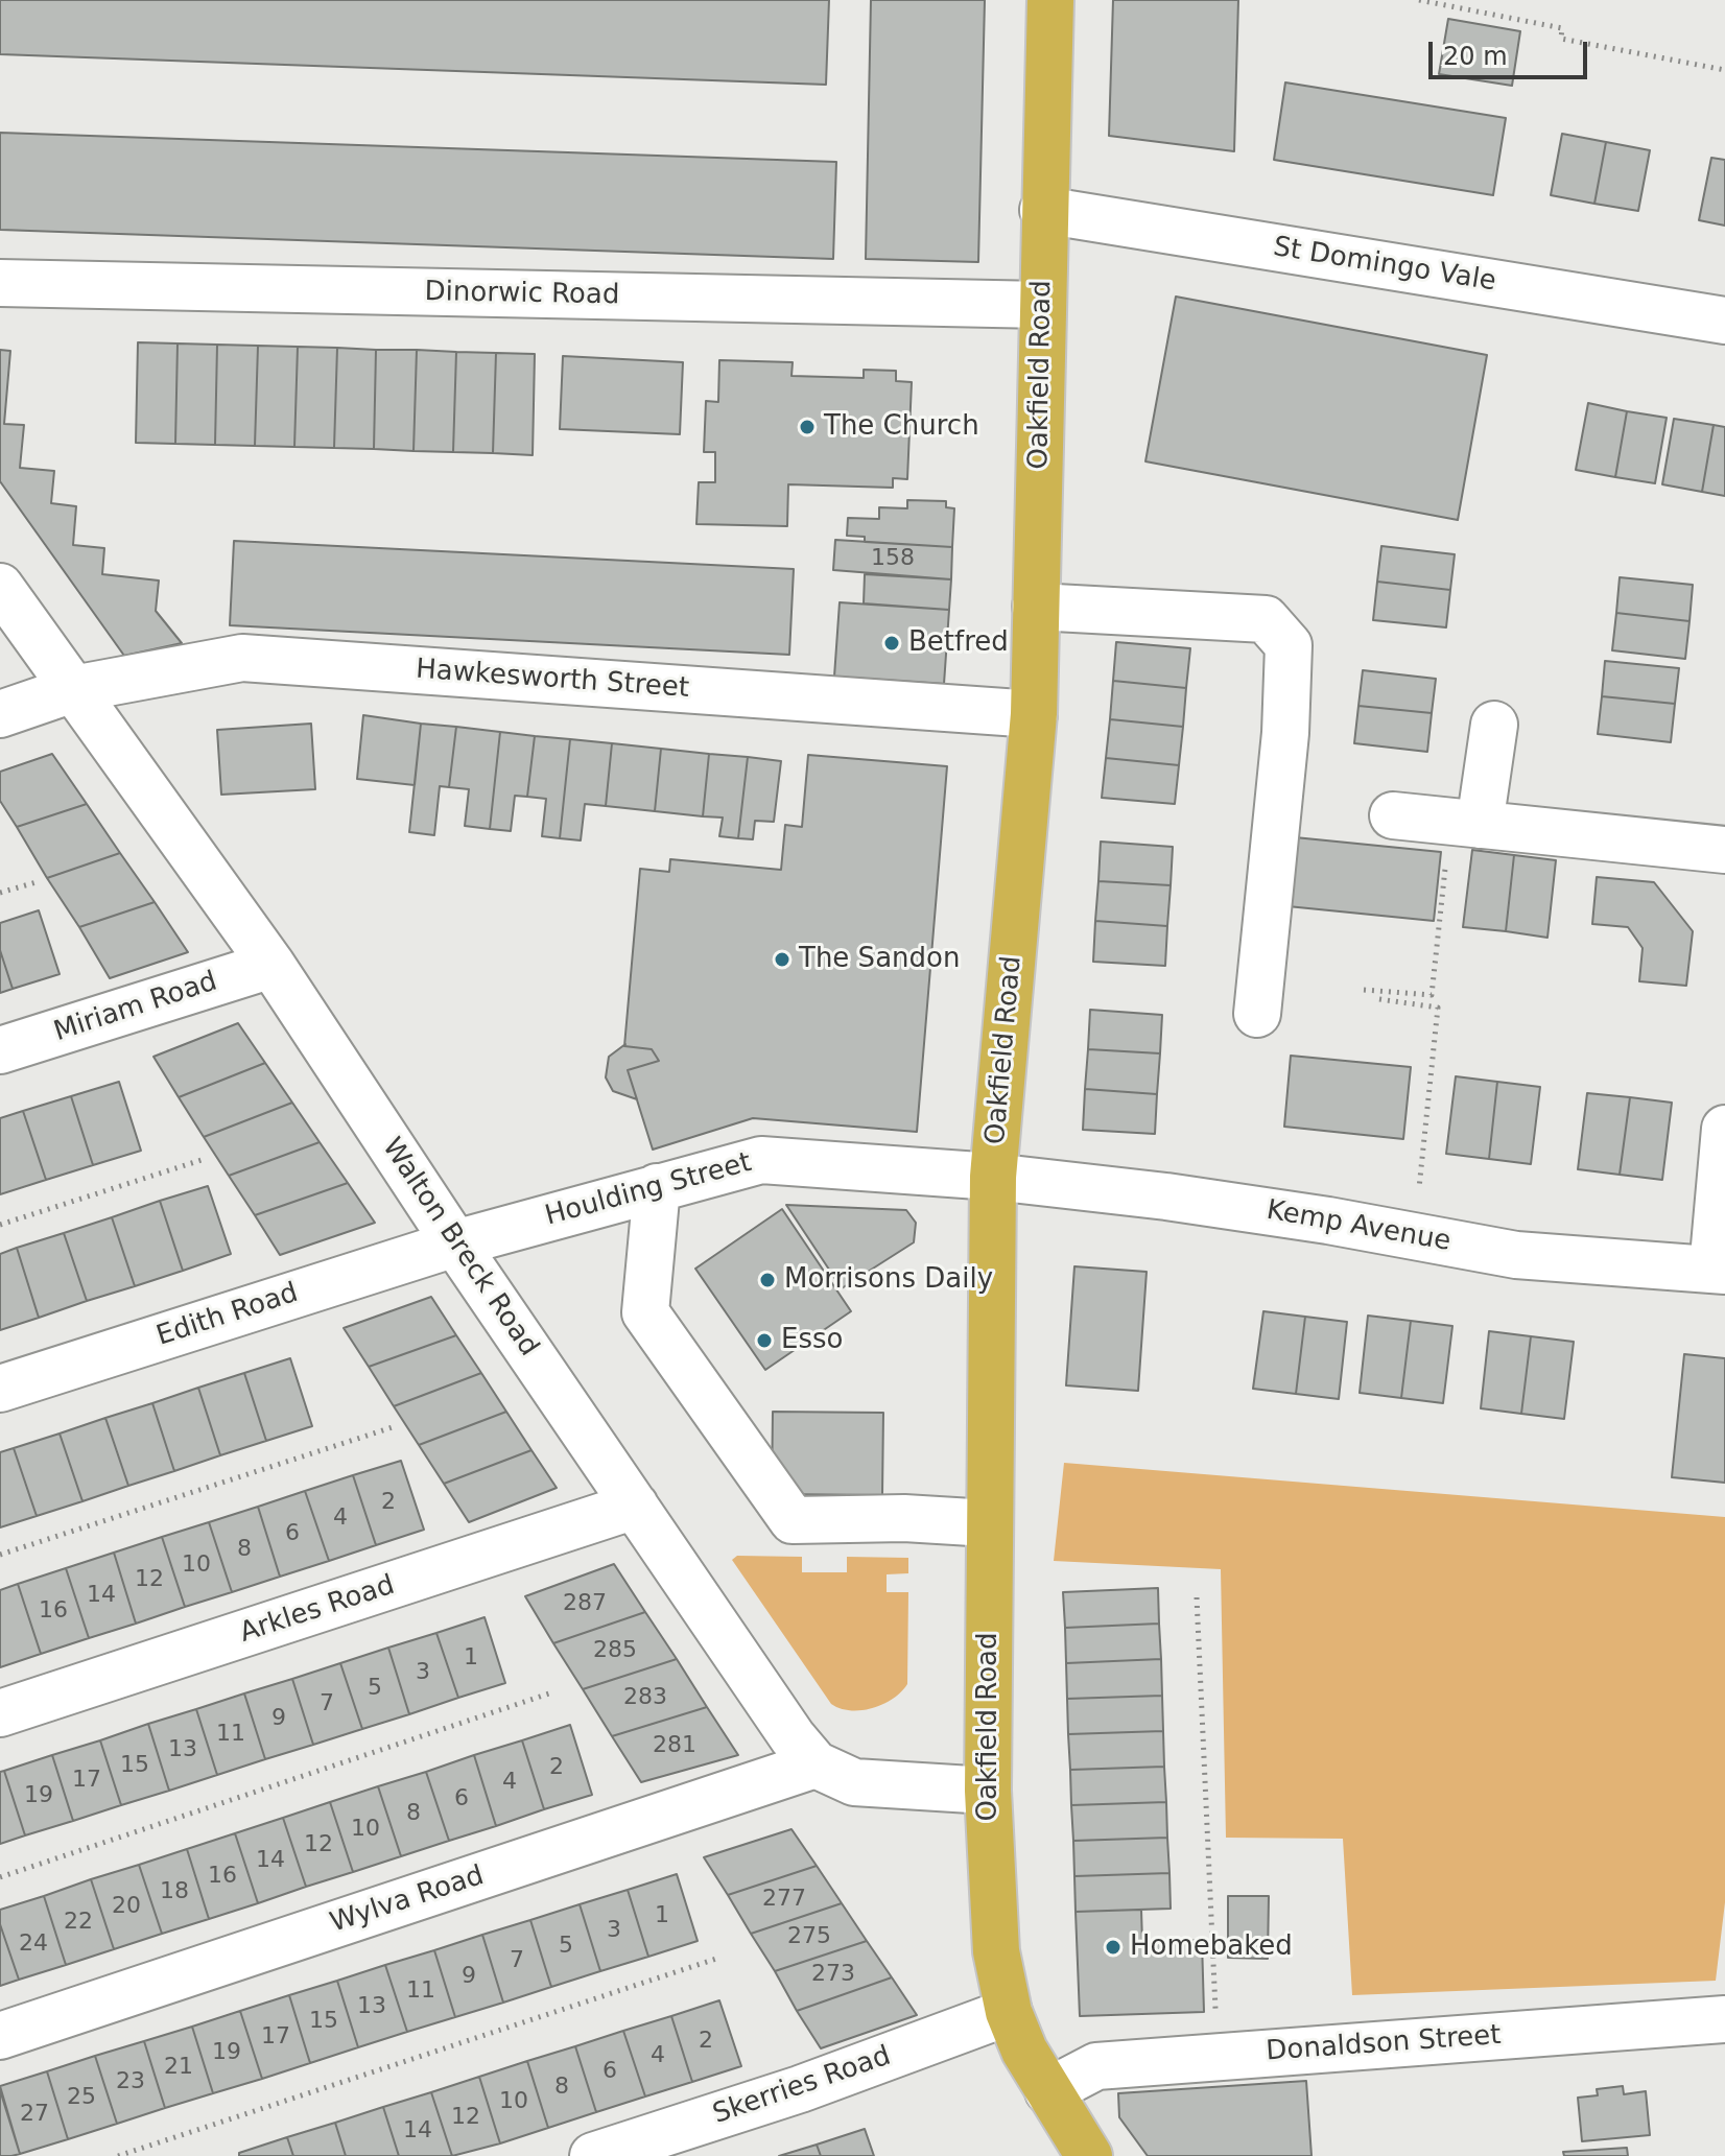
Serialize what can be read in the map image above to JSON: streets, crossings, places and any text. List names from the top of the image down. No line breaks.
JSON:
{"streets":{"highway":["Oakfield Road"],"street":["St Domingo Vale","Dinorwic Road","Hawkesworth Street","Miriam Road","Houlding Street","Kemp Avenue","Walton Breck Road","Edith Road","Arkles Road","Wylva Road","Donaldson Street","Skerries Road"]},"crossings":[["St Domingo Vale","Oakfield Road"],["Dinorwic Road","Oakfield Road"],["Oakfield Road","Hawkesworth Street"],["Oakfield Road","Houlding Street"],["Oakfield Road","Kemp Avenue"],["Oakfield Road","Walton Breck Road"],["Oakfield Road","Donaldson Street"],["Oakfield Road","Skerries Road"],["Hawkesworth Street","Walton Breck Road"],["Miriam Road","Walton Breck Road"],["Houlding Street","Kemp Avenue"],["Houlding Street","Walton Breck Road"],["Houlding Street","Edith Road"],["Walton Breck Road","Edith Road"],["Walton Breck Road","Arkles Road"],["Walton Breck Road","Wylva Road"]],"places":["The Church","Betfred","The Sandon","Morrisons Daily","Esso","Homebaked"],"house_numbers":["158","2","4","6","8","10","12","14","287","16","285","1","3","5","283","7","9","11","281","13","15","2","17","4","19","6","8","10","12","14","16","18","277","20","1","22","3","275","24","5","7","273","9","11","13","15","17","2","19","4","21","6","23","8","25","10","27","12","14"],"scale_bar":"20 m"}
